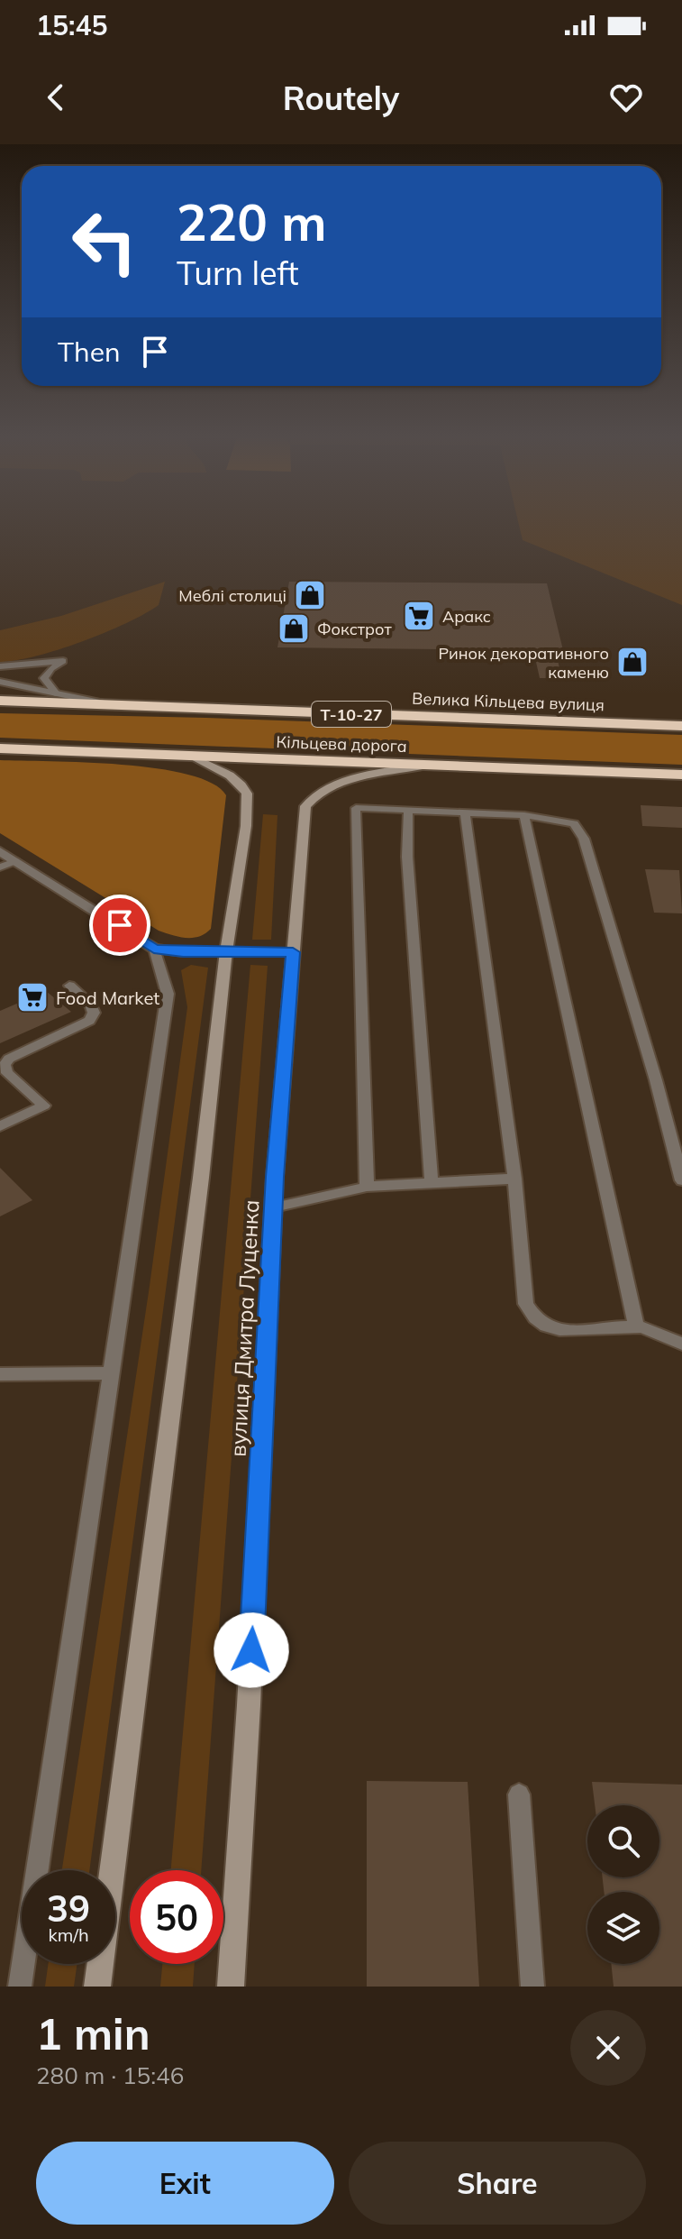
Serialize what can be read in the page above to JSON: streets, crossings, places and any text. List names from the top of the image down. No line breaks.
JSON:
{"streets":{"highway":["Велика Кільцева вулиця","Т-10-27","Кільцева дорога"],"main road":["вулиця Дмитра Луценка"]},"crossings":[["Велика Кільцева вулиця","Т-10-27"],["Кільцева дорога","вулиця Дмитра Луценка"]],"places":{"shop":["Меблі столиці","Фокстрот","Ринок декоративного каменю"],"supermarket":["Аракс","Food Market"]},"page":{"status":"15:45","header":"Routely","turn":["220 m","Turn left"],"then":"Then","speed":"39 km/h","limit":"50","heading":["1 min","280 m · 15:46"],"buttons":["Exit","Share"]}}
